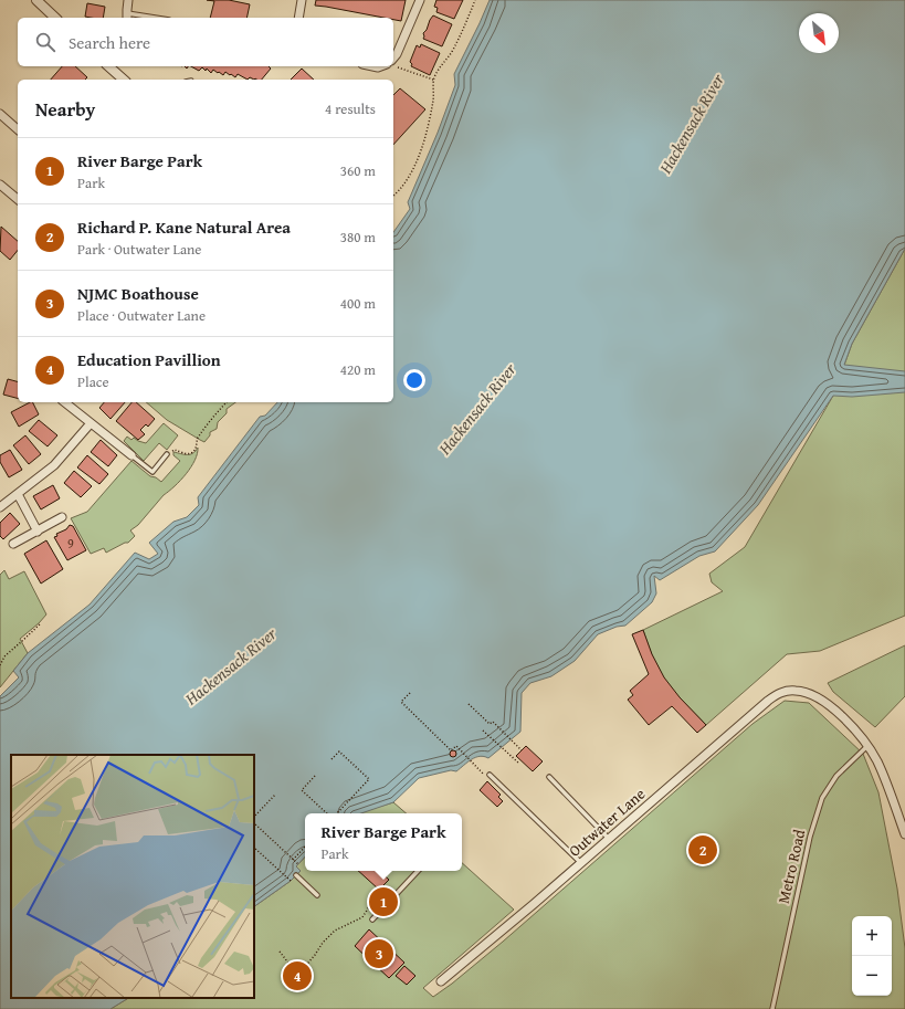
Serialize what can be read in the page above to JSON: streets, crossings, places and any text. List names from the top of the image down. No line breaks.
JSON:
{"streets":{"street":["Outwater Lane"],"lane":["Metro Road"]},"crossings":[["Outwater Lane","Metro Road"]],"water":["Hackensack River"],"house_numbers":["9"],"north":"bottom right","page":{"search":"Search here","heading":["Nearby","4 results"],"list":[{"mark":"1","name":"River Barge Park","note":"Park","value":"360 m"},{"mark":"2","name":"Richard P. Kane Natural Area","note":"Park · Outwater Lane","value":"380 m"},{"mark":"3","name":"NJMC Boathouse","note":"Place · Outwater Lane","value":"400 m"},{"mark":"4","name":"Education Pavillion","note":"Place","value":"420 m"}],"popup":["River Barge Park","Park"],"pins":["2","1","3","4"],"map_buttons":["+","−"]}}
